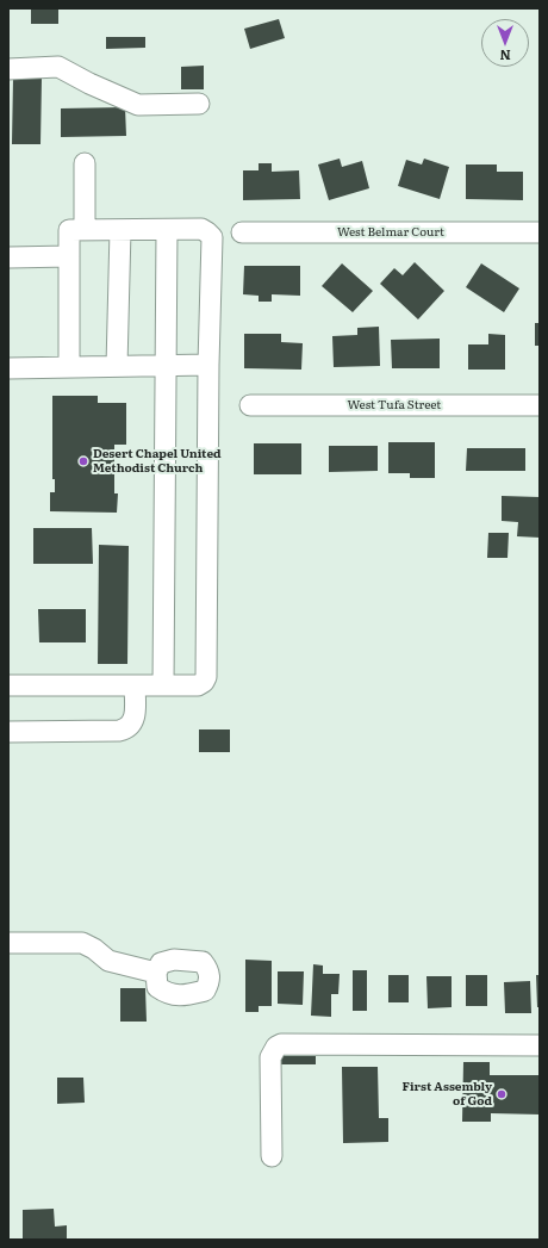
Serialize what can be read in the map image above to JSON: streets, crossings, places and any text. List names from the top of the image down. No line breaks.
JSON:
{"streets":{"street":["West Belmar Court","West Tufa Street"]},"places":["Desert Chapel United Methodist Church","First Assembly of God"],"north":"bottom"}
